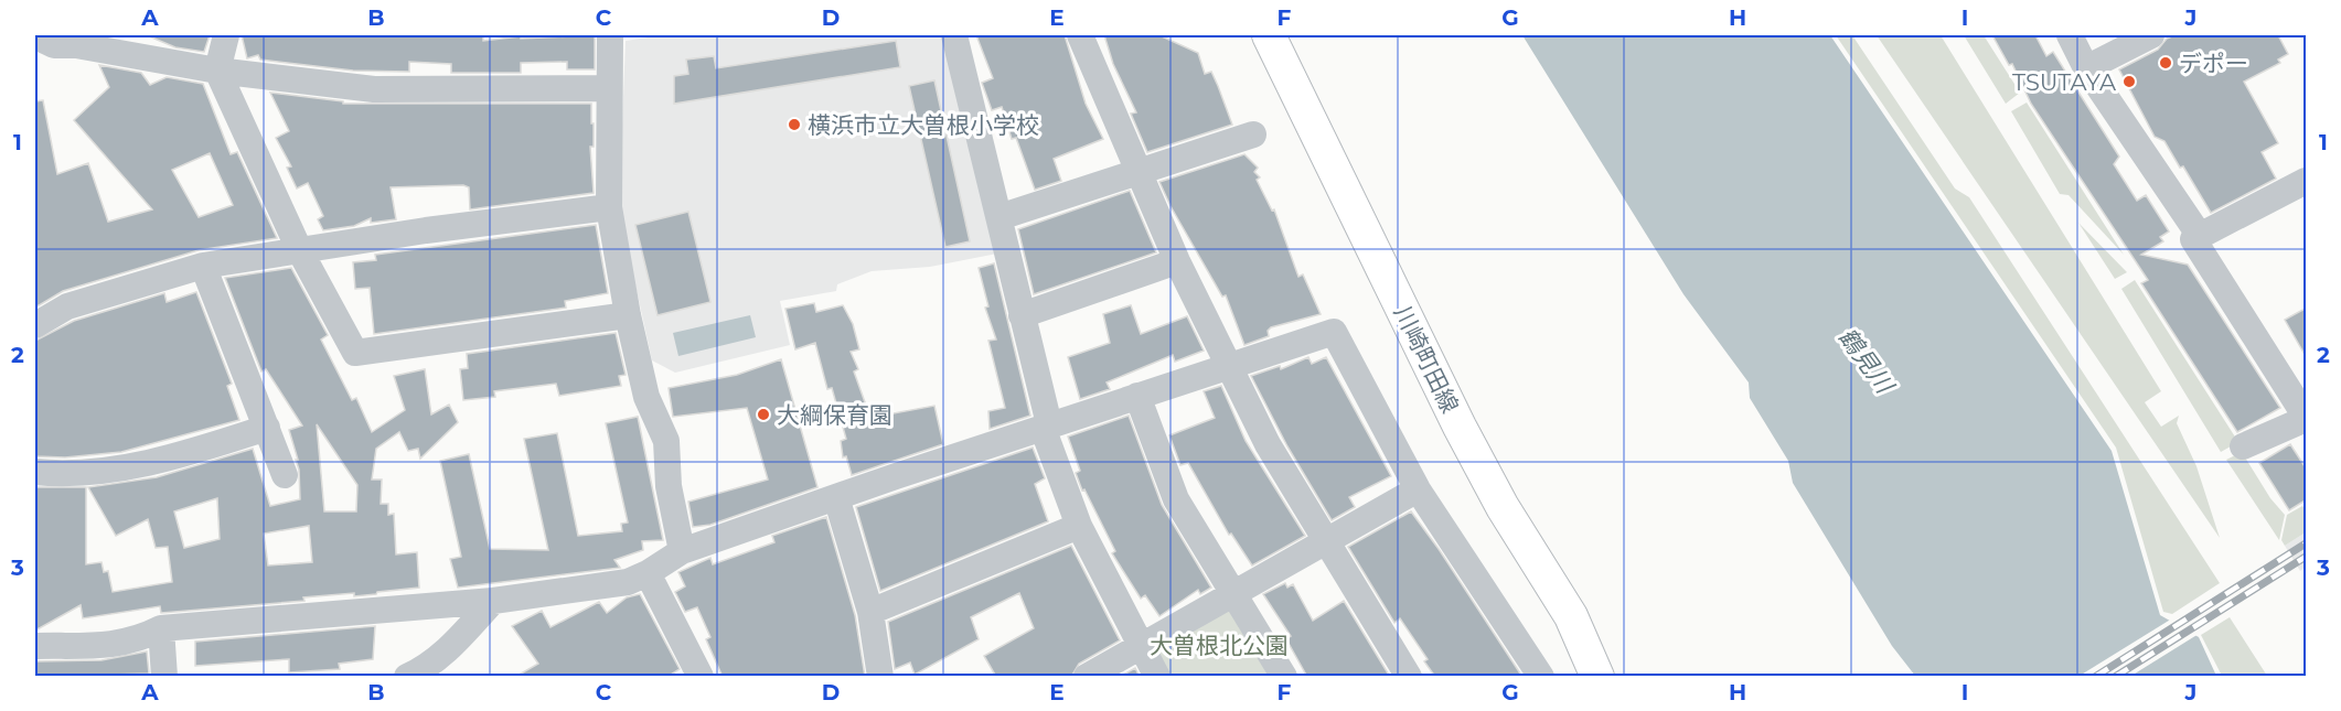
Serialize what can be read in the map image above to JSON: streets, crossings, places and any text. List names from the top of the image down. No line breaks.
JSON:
{"streets":{"main road":["川崎町田線"]},"water":["鶴見川"],"parks":["大曽根北公園"],"places":["デポー","TSUTAYA","横浜市立大曽根小学校","大綱保育園"],"grid":{"columns":["A","B","C","D","E","F","G","H","I","J"],"rows":["1","2","3"]}}
